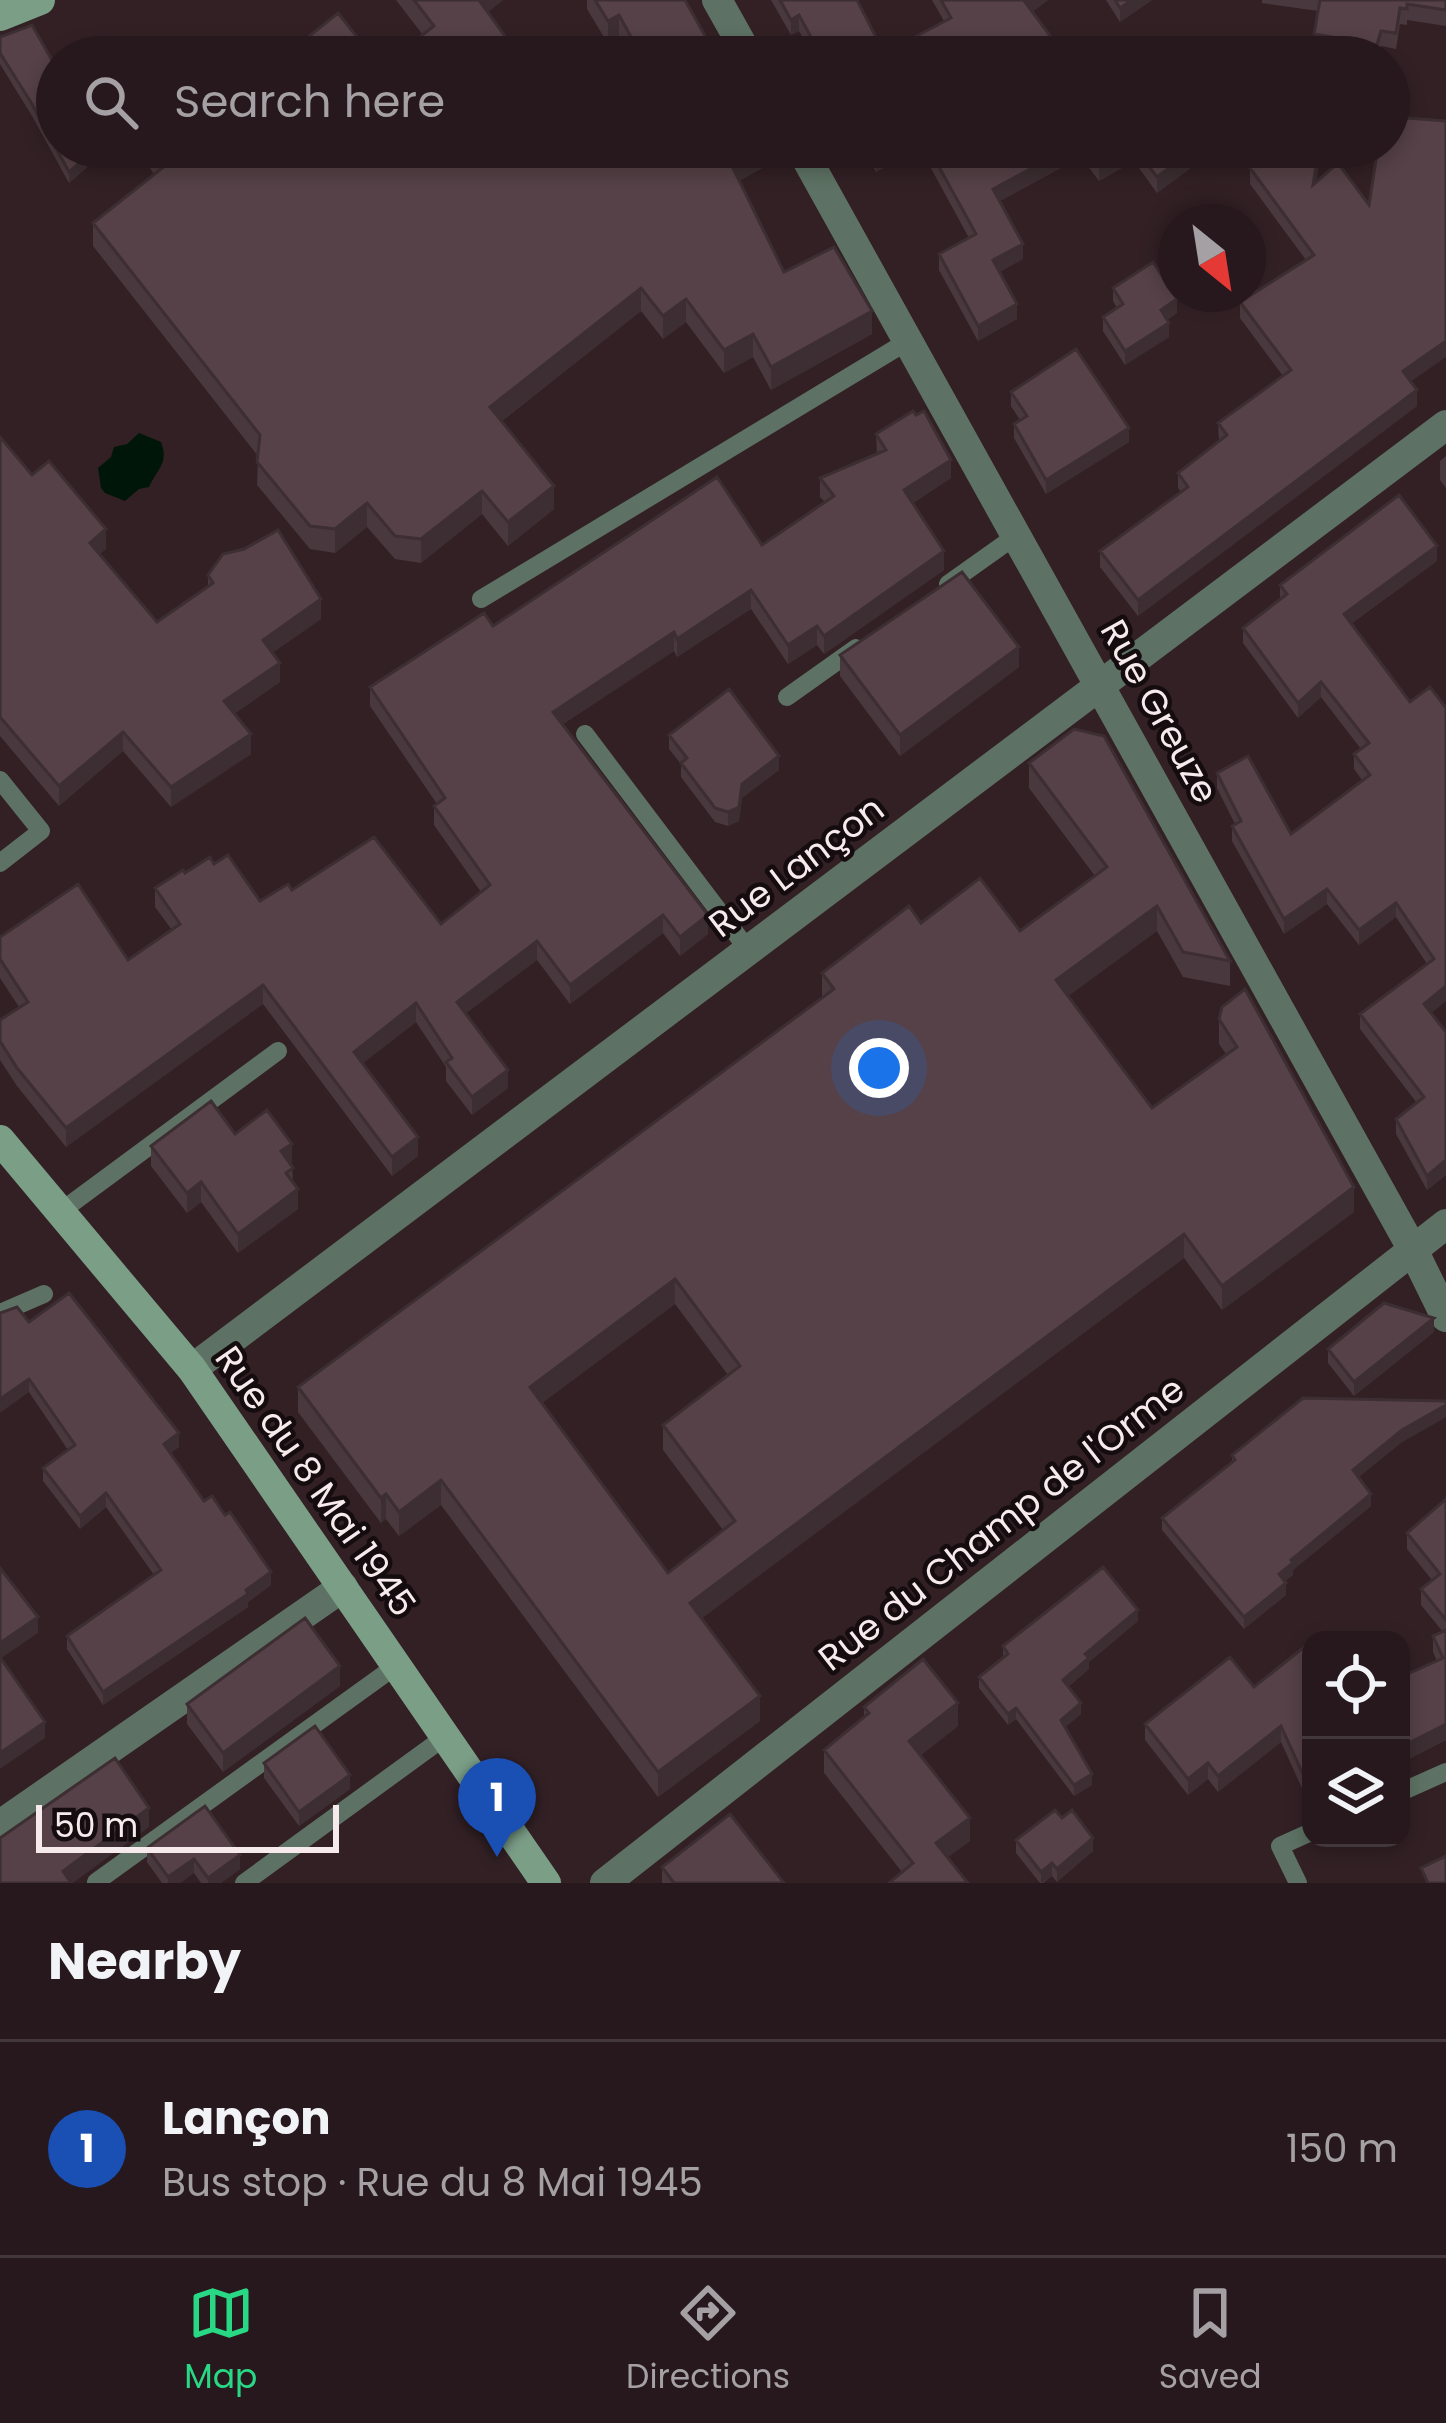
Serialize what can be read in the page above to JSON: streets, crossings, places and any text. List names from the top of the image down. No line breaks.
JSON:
{"streets":{"street":["Rue Greuze","Rue Lançon","Rue du 8 Mai 1945","Rue du Champ de l'Orme"]},"crossings":[["Rue Greuze","Rue Lançon"],["Rue Greuze","Rue du Champ de l'Orme"],["Rue Lançon","Rue du 8 Mai 1945"]],"scale_bar":"50 m","north":"bottom right","page":{"search":"Search here","pins":"1","scale":"50 m","heading":"Nearby","list":[{"mark":"1","name":"Lançon","note":"Bus stop · Rue du 8 Mai 1945","value":"150 m"}],"nav":["Map","Directions","Saved"]}}
